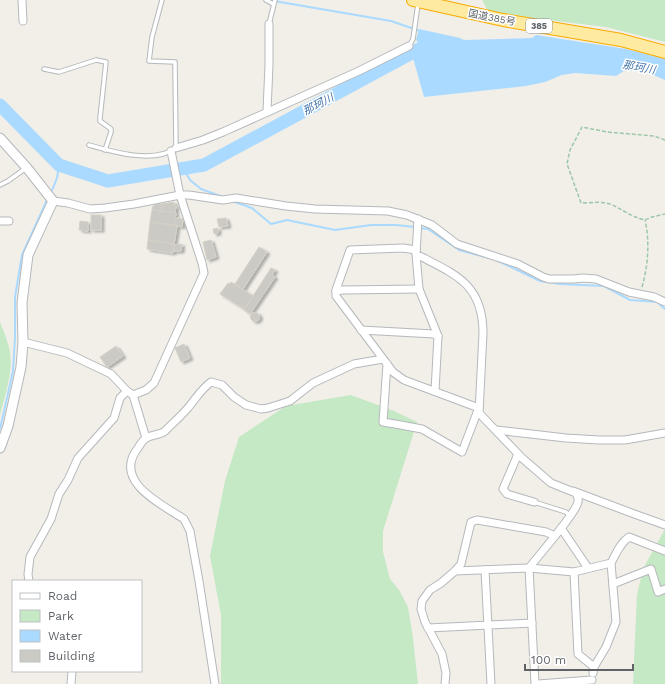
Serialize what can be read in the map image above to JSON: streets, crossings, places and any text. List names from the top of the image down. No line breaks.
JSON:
{"streets":{"highway":["国道385号","385"]},"water":["那珂川"],"legend":["Road","Park","Water","Building"],"scale_bar":"100 m"}
